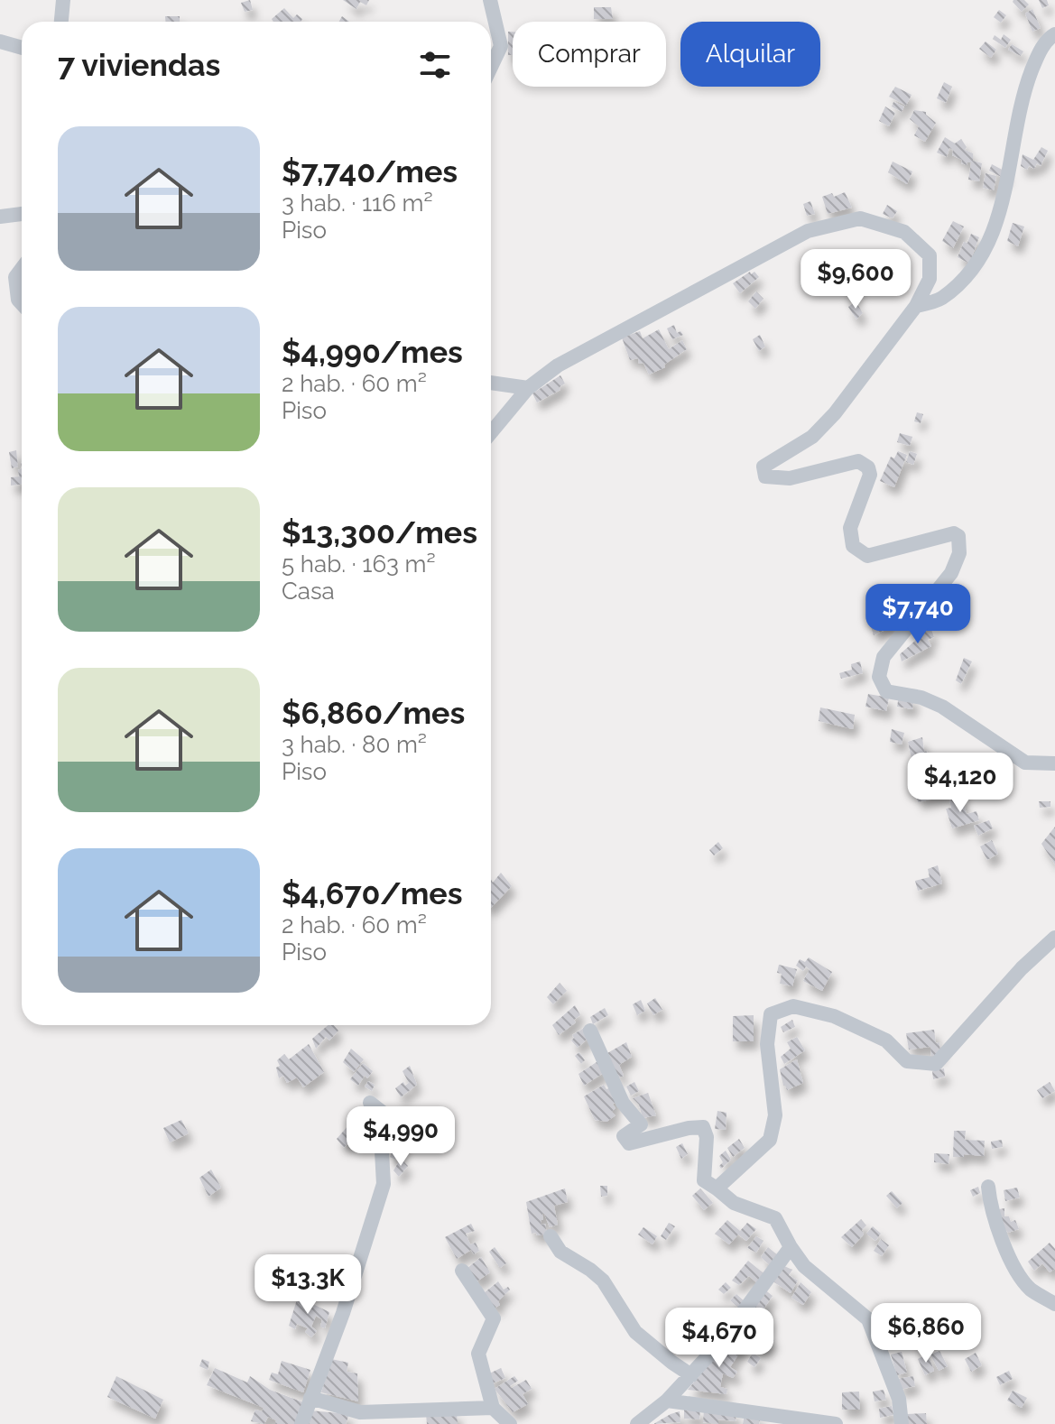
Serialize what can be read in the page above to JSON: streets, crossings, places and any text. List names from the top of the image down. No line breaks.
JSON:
{"page":{"chip":["Comprar","Alquilar"],"heading":"7 viviendas","list":[{"name":"$7,740/mes","note":"3 hab. · 116 m² · Piso"},{"name":"$4,990/mes","note":"2 hab. · 60 m² · Piso"},{"name":"$13,300/mes","note":"5 hab. · 163 m² · Casa"},{"name":"$6,860/mes","note":"3 hab. · 80 m² · Piso"},{"name":"$4,670/mes","note":"2 hab. · 60 m² · Piso"}],"price":["$9,600","$7,740","$4,120","$4,990","$13.3K","$6,860","$4,670"]}}
